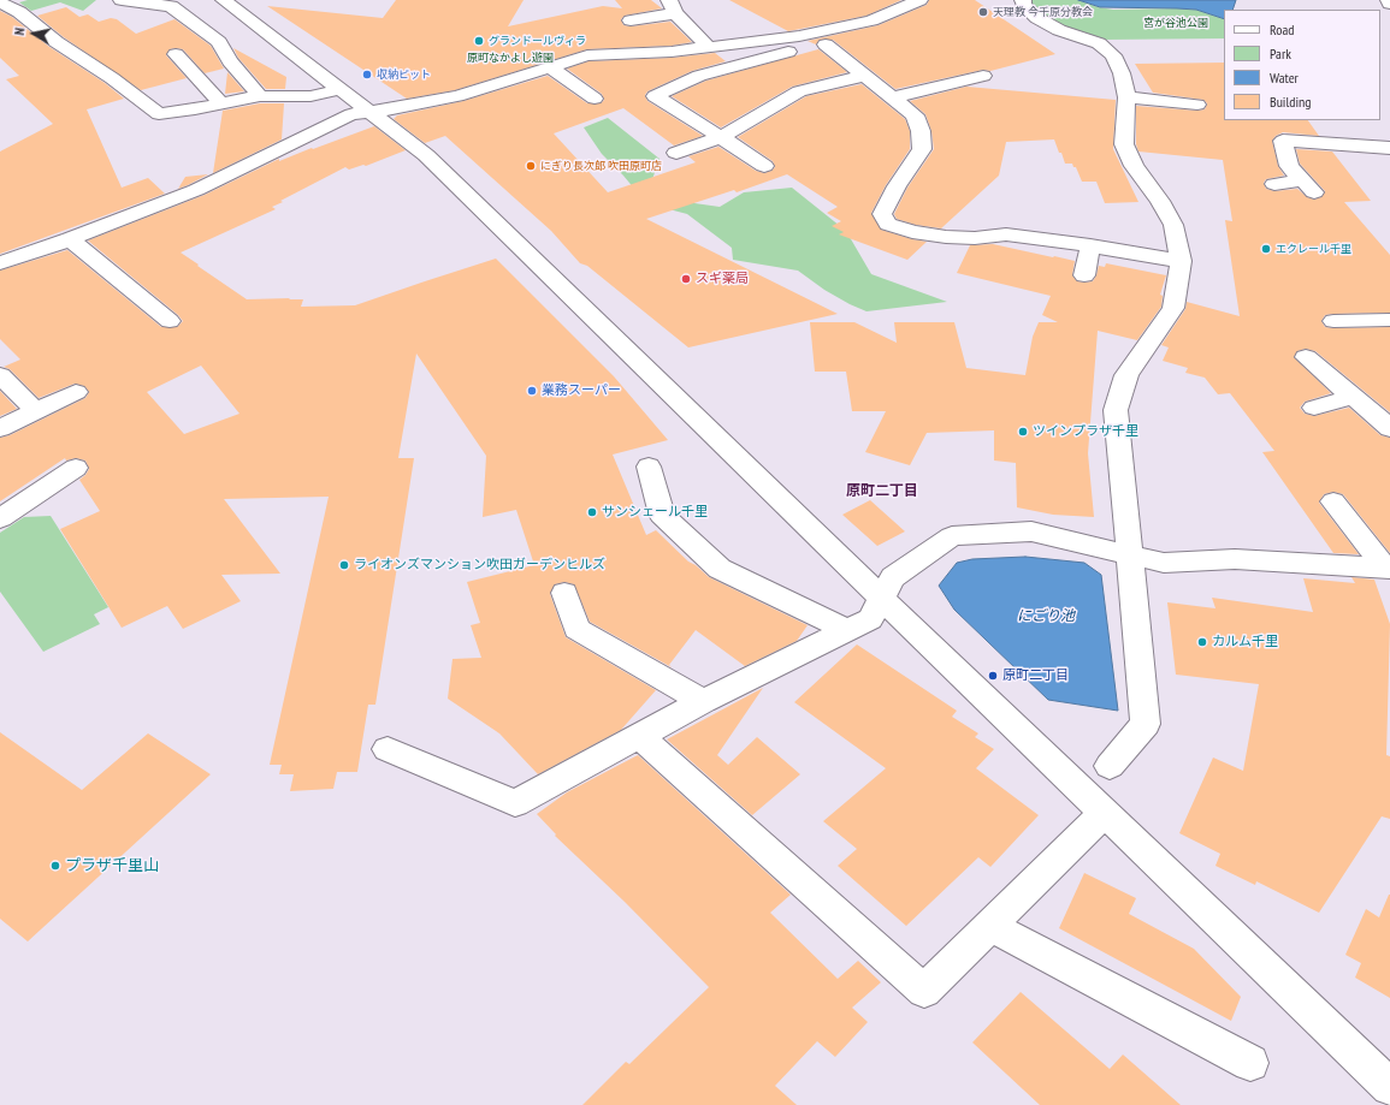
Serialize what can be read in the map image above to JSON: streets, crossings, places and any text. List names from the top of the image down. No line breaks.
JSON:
{"districts":["原町二丁目"],"water":["にごり池"],"parks":["宮が谷池公園","原町なかよし遊園"],"places":["天理教 今千原分教会","グランドールヴィラ","収納ピット","にぎり長次郎 吹田原町店","エクレール千里","スギ薬局","業務スーパー","ツインプラザ千里","サンシェール千里","ライオンズマンション吹田ガーデンヒルズ","カルム千里","原町二丁目","プラザ千里山"],"legend":["Road","Park","Water","Building"],"north":"left"}
